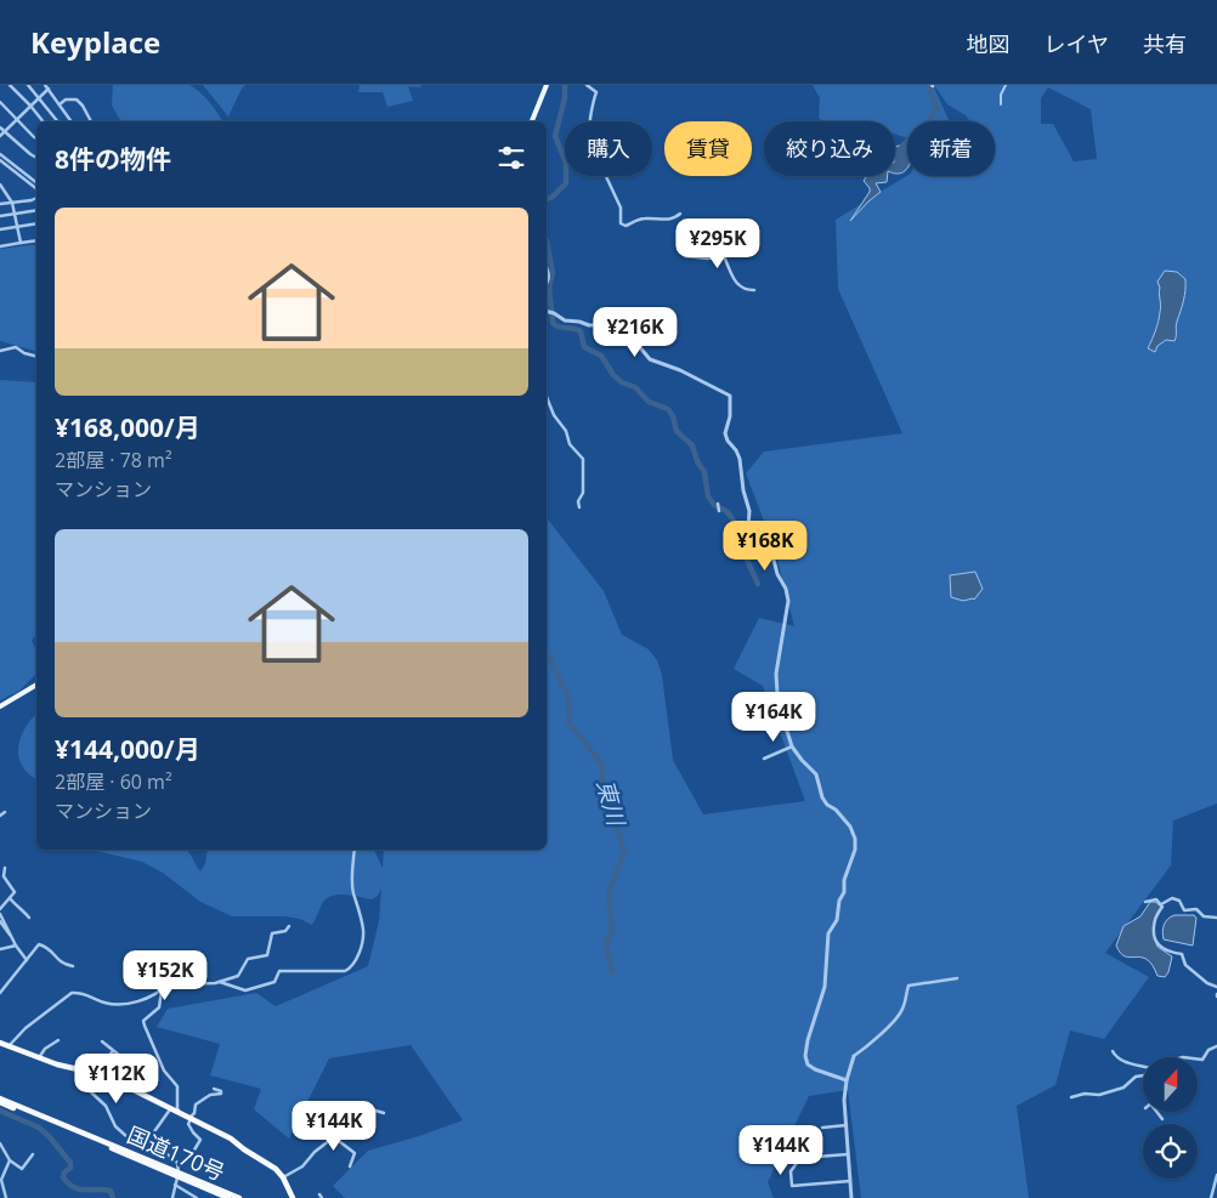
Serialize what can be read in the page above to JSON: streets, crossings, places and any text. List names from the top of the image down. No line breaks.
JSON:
{"streets":{"highway":["国道170号"]},"water":["東川"],"north":"top","page":{"header":"Keyplace","nav":["地図","レイヤ","共有"],"chip":["購入","賃貸","絞り込み","新着"],"heading":"8件の物件","list":[{"name":"¥168,000/月","note":"2部屋 · 78 m² · マンション"},{"name":"¥144,000/月","note":"2部屋 · 60 m² · マンション"}],"price":["¥295K","¥216K","¥168K","¥164K","¥152K","¥112K","¥144K","¥144K"]}}
